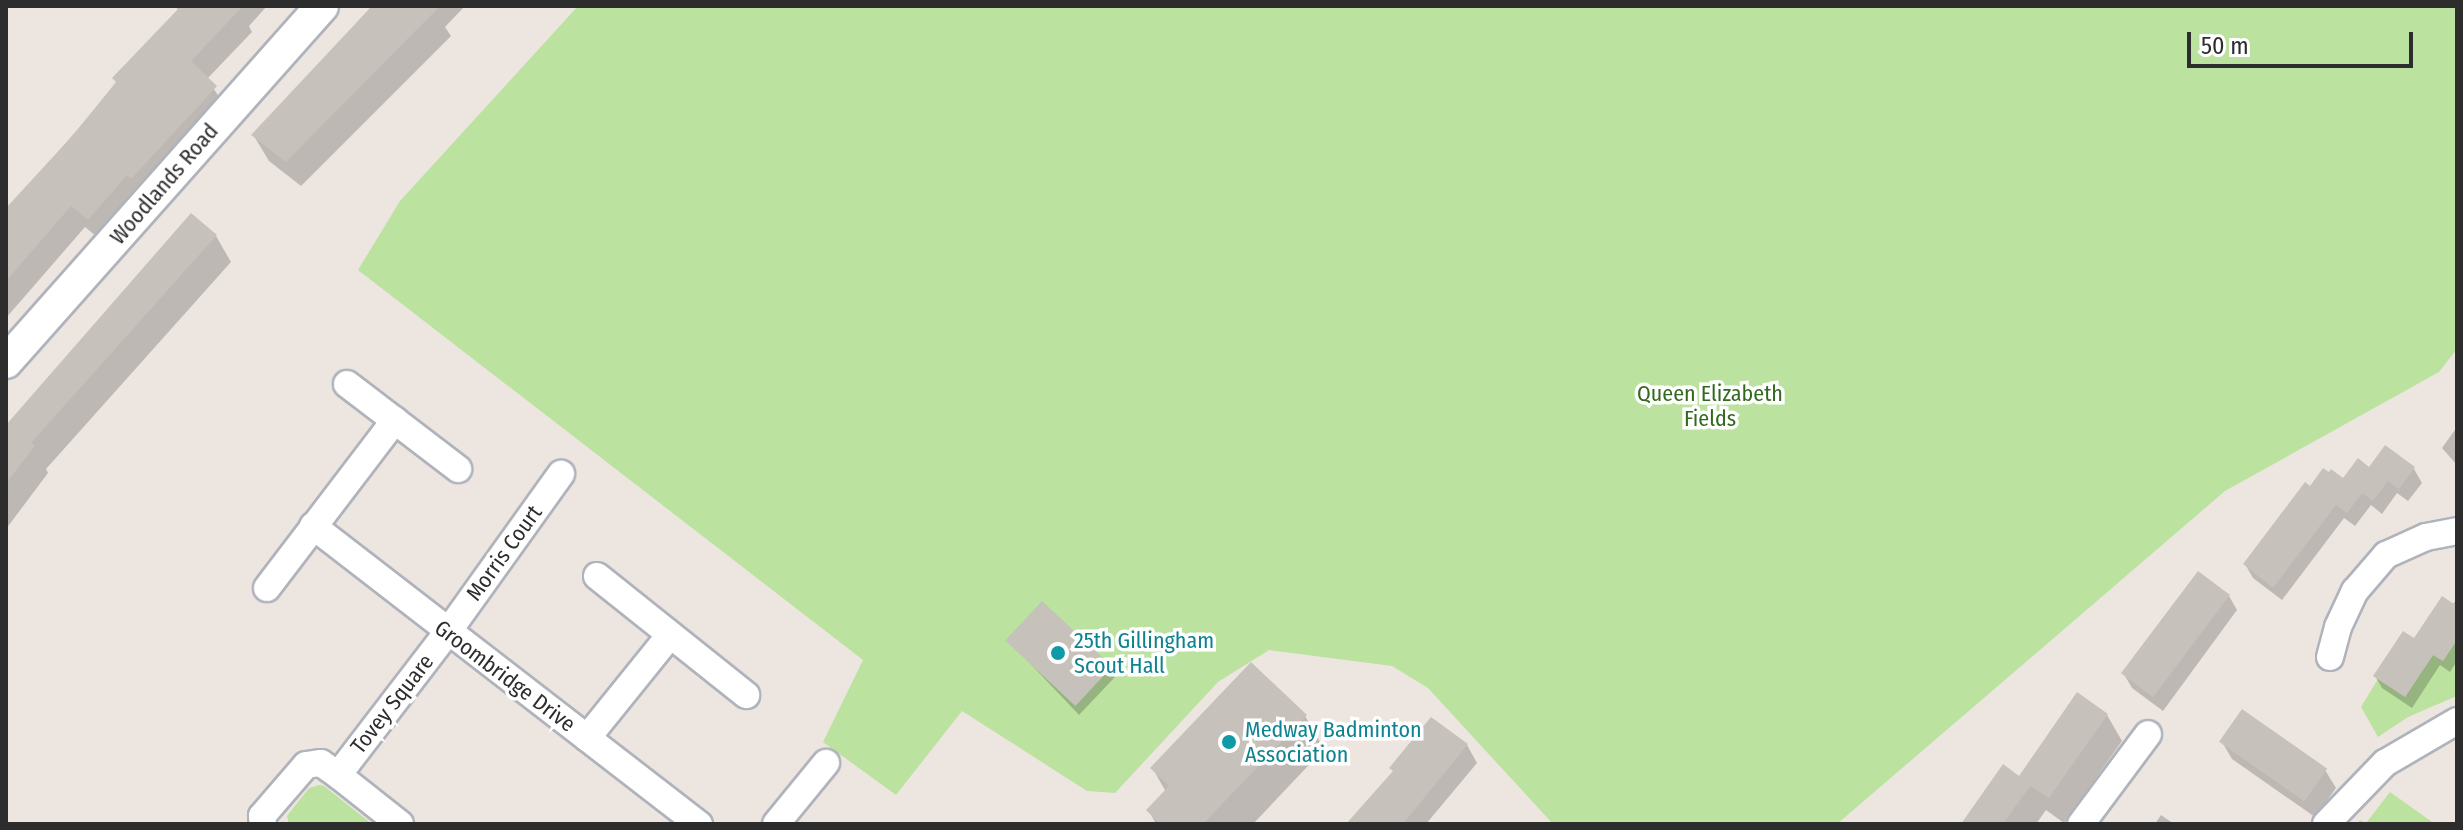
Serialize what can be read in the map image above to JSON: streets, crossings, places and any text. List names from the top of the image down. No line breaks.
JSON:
{"streets":{"street":["Woodlands Road","Morris Court","Groombridge Drive","Tovey Square"]},"crossings":[["Morris Court","Groombridge Drive"],["Morris Court","Tovey Square"],["Groombridge Drive","Tovey Square"]],"parks":["Queen Elizabeth Fields"],"places":["25th Gillingham Scout Hall","Medway Badminton Association"],"scale_bar":"50 m"}
